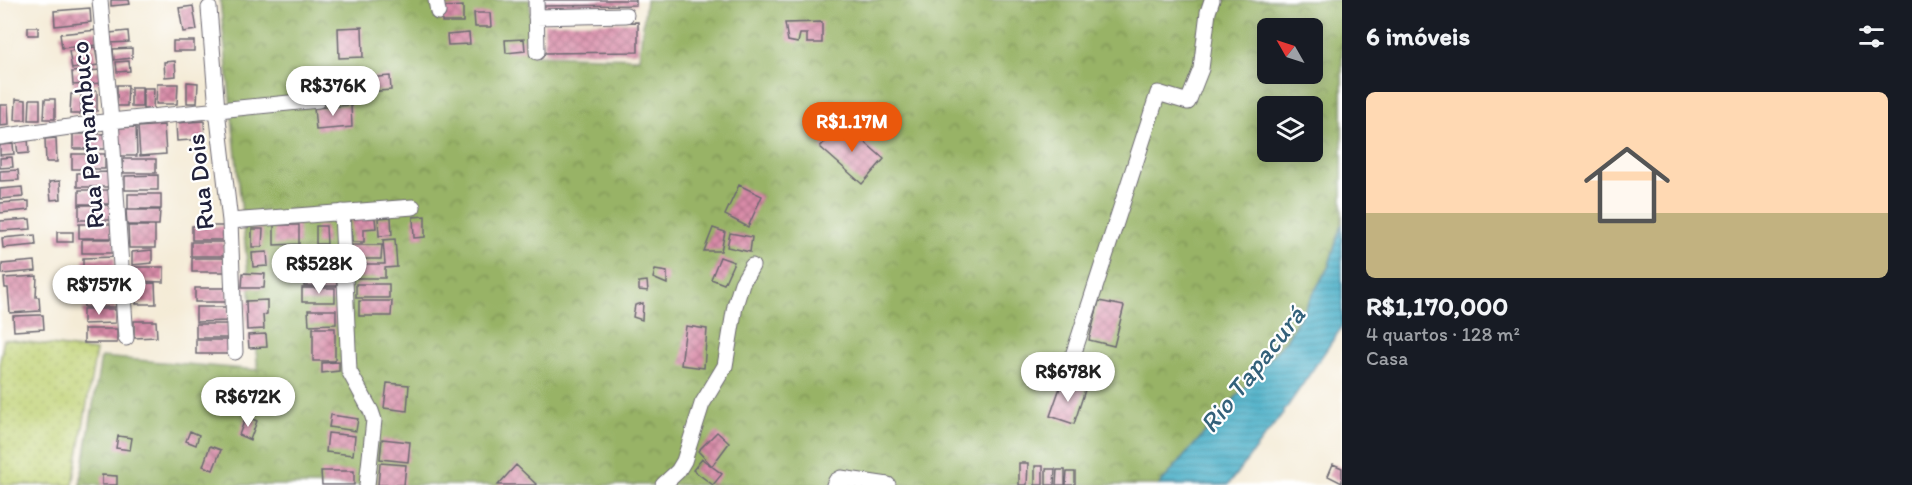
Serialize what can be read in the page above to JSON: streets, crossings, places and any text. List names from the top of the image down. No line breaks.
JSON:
{"streets":{"street":["Rua Pernambuco","Rua Dois"]},"water":["Rio Tapacurá"],"north":"top left","page":{"heading":"6 imóveis","price":["R$376K","R$1.17M","R$528K","R$757K","R$678K","R$672K"],"list":[{"name":"R$1,170,000","note":"4 quartos · 128 m² · Casa"}]}}
